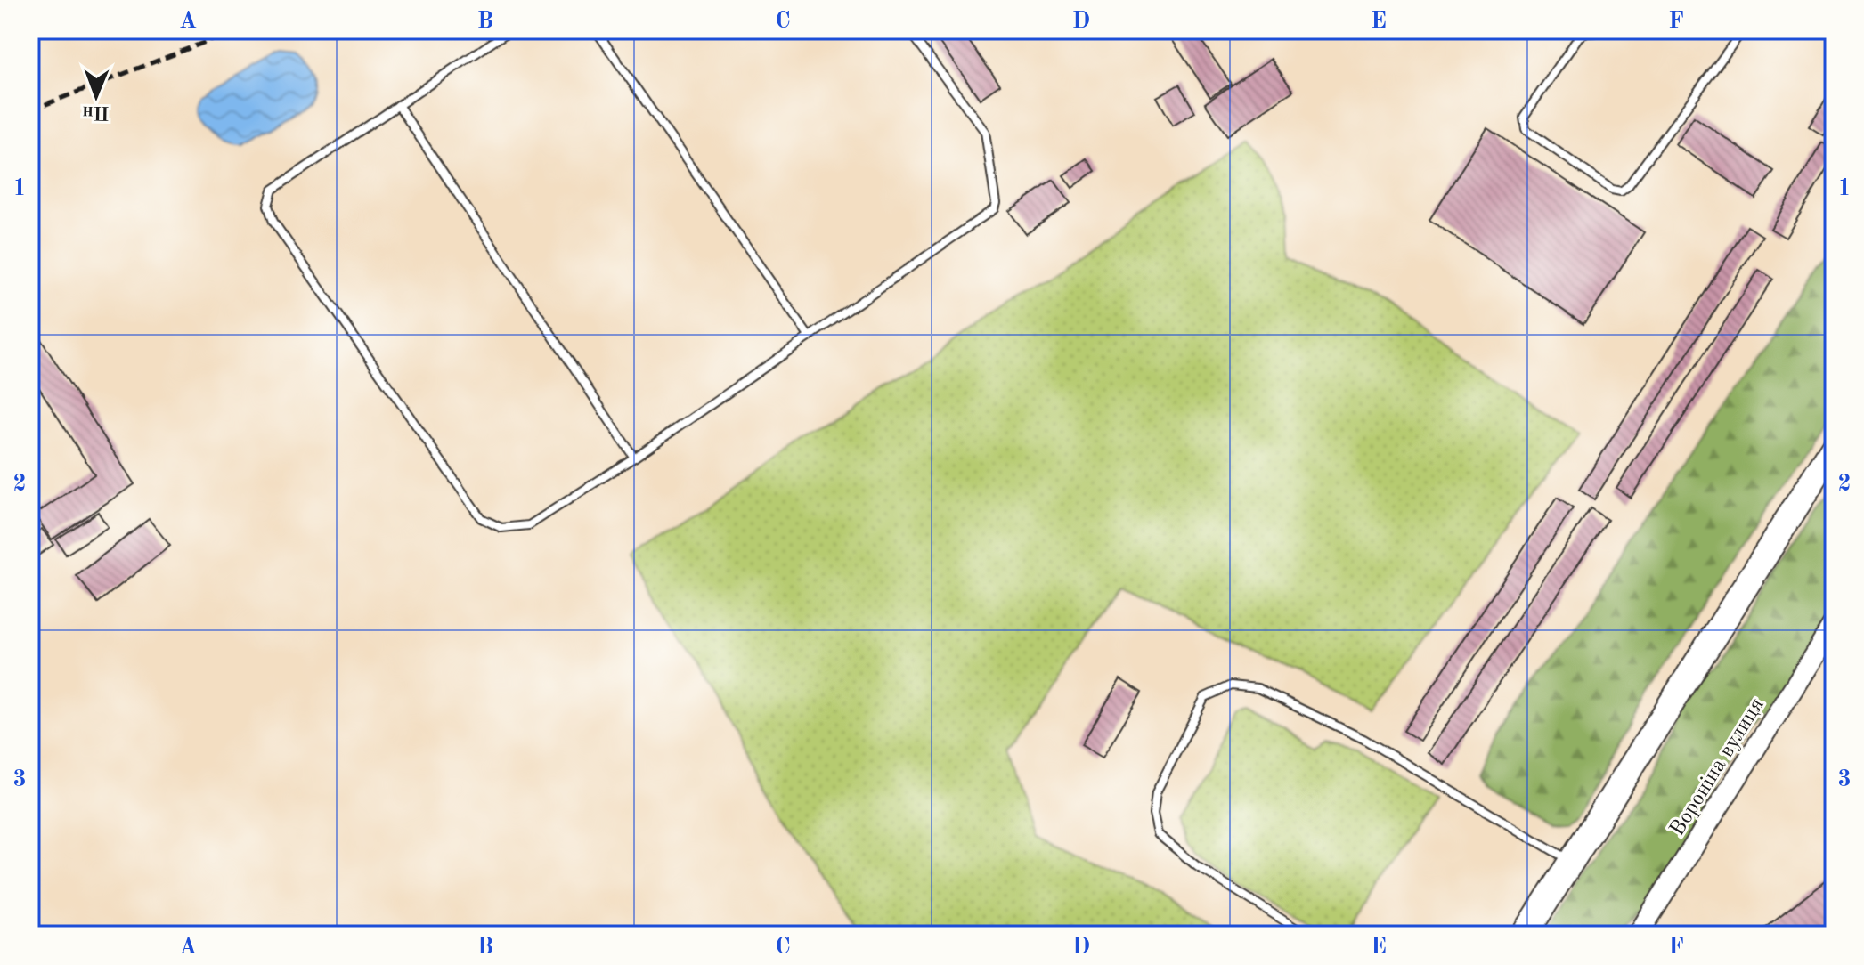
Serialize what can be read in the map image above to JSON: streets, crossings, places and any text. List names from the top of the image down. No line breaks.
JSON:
{"streets":{"street":["Вороніна вулиця"]},"north":"bottom","grid":{"columns":["A","B","C","D","E","F"],"rows":["1","2","3"]}}
